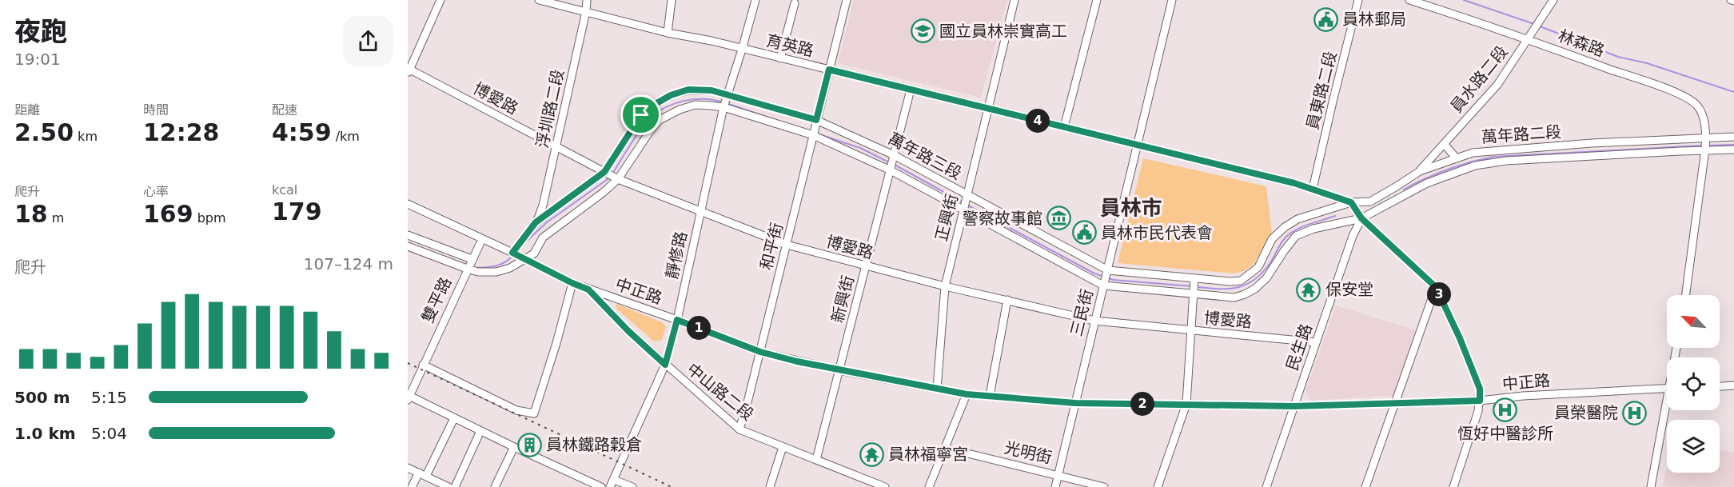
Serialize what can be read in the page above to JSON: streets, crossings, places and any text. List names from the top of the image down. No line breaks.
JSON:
{"streets":{"street":["林森路","育英路","員水路二段","員東路二段","博愛路","浮圳路二段","萬年路二段","萬年路三段","正興街","和平街","靜修路","中正路","新興街","雙平路","三民街","民生路","中山路二段","光明街"]},"crossings":[["林森路","員水路二段"],["林森路","萬年路二段"],["育英路","員東路二段"],["育英路","浮圳路二段"],["育英路","萬年路二段"],["育英路","萬年路三段"],["育英路","正興街"],["育英路","和平街"],["育英路","靜修路"],["育英路","新興街"],["育英路","三民街"],["員水路二段","萬年路二段"],["博愛路","浮圳路二段"],["博愛路","萬年路三段"],["博愛路","正興街"],["博愛路","和平街"],["博愛路","靜修路"],["博愛路","新興街"],["博愛路","三民街"],["博愛路","民生路"],["浮圳路二段","萬年路三段"],["萬年路二段","萬年路三段"],["萬年路二段","民生路"],["萬年路三段","正興街"],["萬年路三段","和平街"],["萬年路三段","靜修路"],["萬年路三段","新興街"],["萬年路三段","雙平路"],["萬年路三段","三民街"],["萬年路三段","民生路"],["萬年路三段","中山路二段"],["正興街","中正路"],["和平街","中正路"],["和平街","中山路二段"],["靜修路","中正路"],["靜修路","中山路二段"],["中正路","新興街"],["中正路","三民街"],["中正路","民生路"],["中正路","中山路二段"],["新興街","中山路二段"],["雙平路","中山路二段"],["三民街","光明街"]],"districts":["員林市"],"places":{"public building":["員林郵局","員林市民代表會"],"school or university":["國立員林崇實高工"],"museum":["警察故事館"],"temple":["保安堂","員林福寧宮"],"hospital":["恆好中醫診所","員榮醫院"],"building":["員林鐵路穀倉"]},"north":"top left","page":{"heading":["夜跑","19:01"],"stats":[["距離","2.50 km"],["時間","12:28"],["配速","4:59 /km"],["爬升","18 m"],["心率","169 bpm"],["kcal","179"]],"pins":["4","3","1","2"],"chart":["爬升","107–124 m"],"list":[{"name":"500 m","note":"5:15"},{"name":"1.0 km","note":"5:04"}]}}
